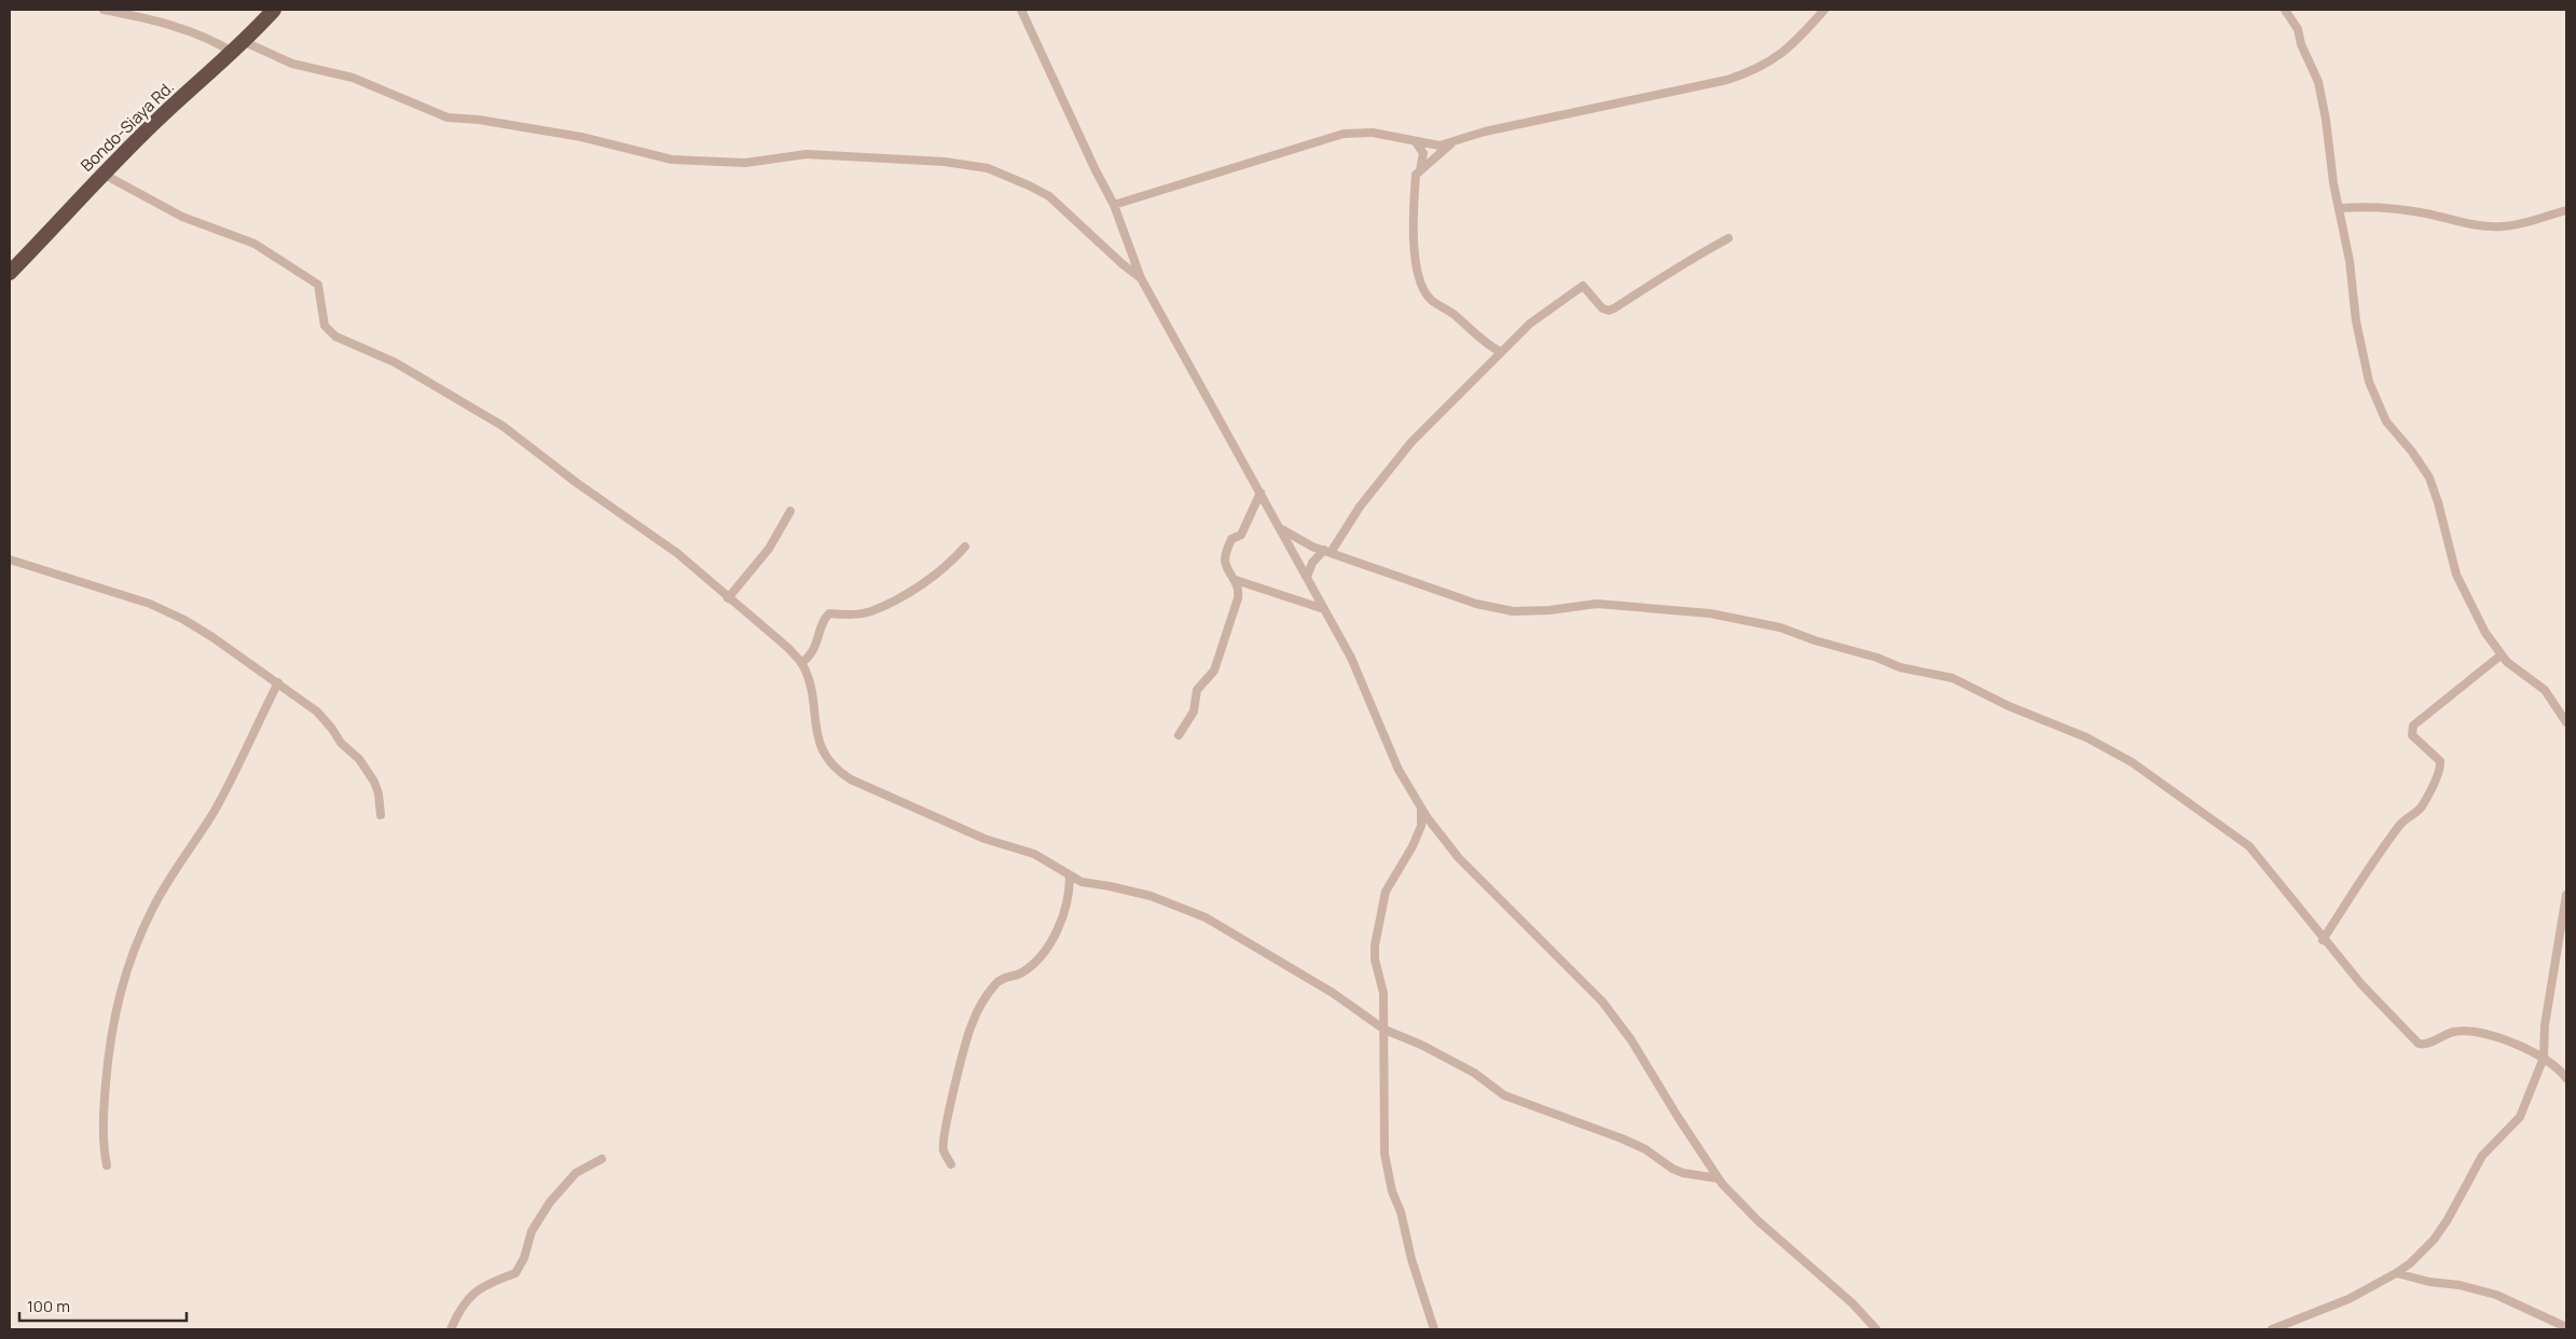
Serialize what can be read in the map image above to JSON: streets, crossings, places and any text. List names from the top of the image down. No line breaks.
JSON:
{"streets":{"highway":["Bondo-Siaya Rd."]},"scale_bar":"100 m"}
